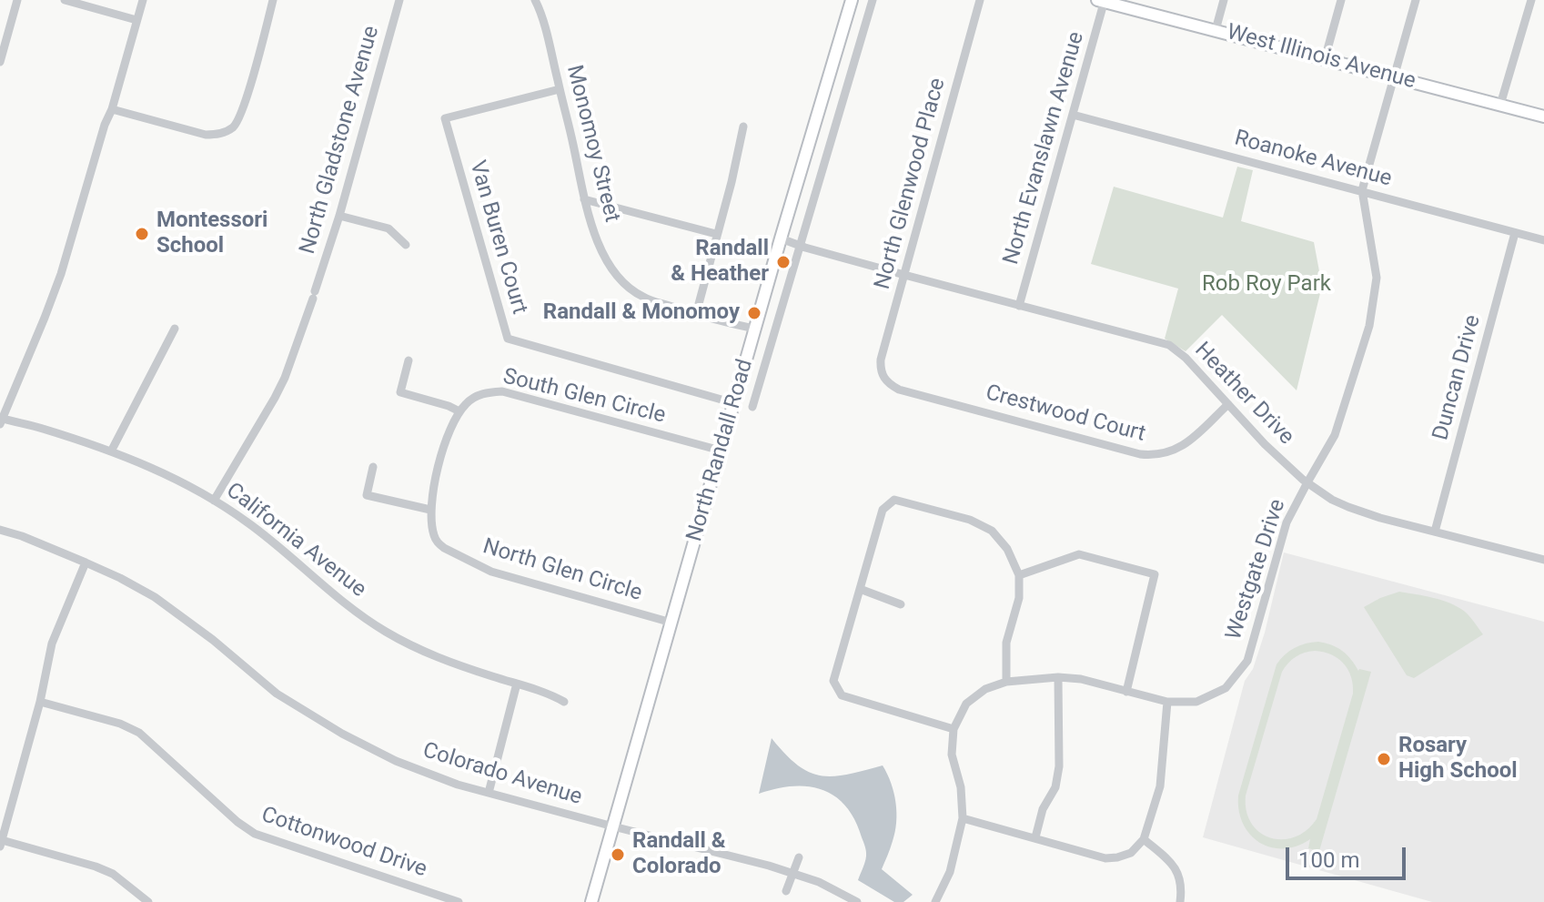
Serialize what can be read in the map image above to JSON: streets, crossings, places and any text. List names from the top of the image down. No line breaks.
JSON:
{"streets":{"main road":["West Illinois Avenue","North Randall Road"],"street":["North Gladstone Avenue","Monomoy Street","North Evanslawn Avenue","Roanoke Avenue","North Glenwood Place","Van Buren Court","Duncan Drive","Heather Drive","South Glen Circle","Crestwood Court","California Avenue","Westgate Drive","North Glen Circle","Colorado Avenue","Cottonwood Drive"]},"crossings":[["West Illinois Avenue","North Evanslawn Avenue"],["West Illinois Avenue","Westgate Drive"],["North Gladstone Avenue","California Avenue"],["Monomoy Street","Van Buren Court"],["Monomoy Street","North Randall Road"],["North Evanslawn Avenue","Roanoke Avenue"],["North Evanslawn Avenue","Heather Drive"],["Roanoke Avenue","Duncan Drive"],["Roanoke Avenue","Westgate Drive"],["North Glenwood Place","Heather Drive"],["North Glenwood Place","Crestwood Court"],["Van Buren Court","North Randall Road"],["Duncan Drive","Heather Drive"],["Heather Drive","Crestwood Court"],["Heather Drive","North Randall Road"],["Heather Drive","Westgate Drive"],["South Glen Circle","North Randall Road"],["North Randall Road","North Glen Circle"],["North Randall Road","Colorado Avenue"]],"parks":["Rob Roy Park"],"places":["Montessori School","Randall & Heather","Randall & Monomoy","Rosary High School","Randall & Colorado"],"scale_bar":"100 m"}
